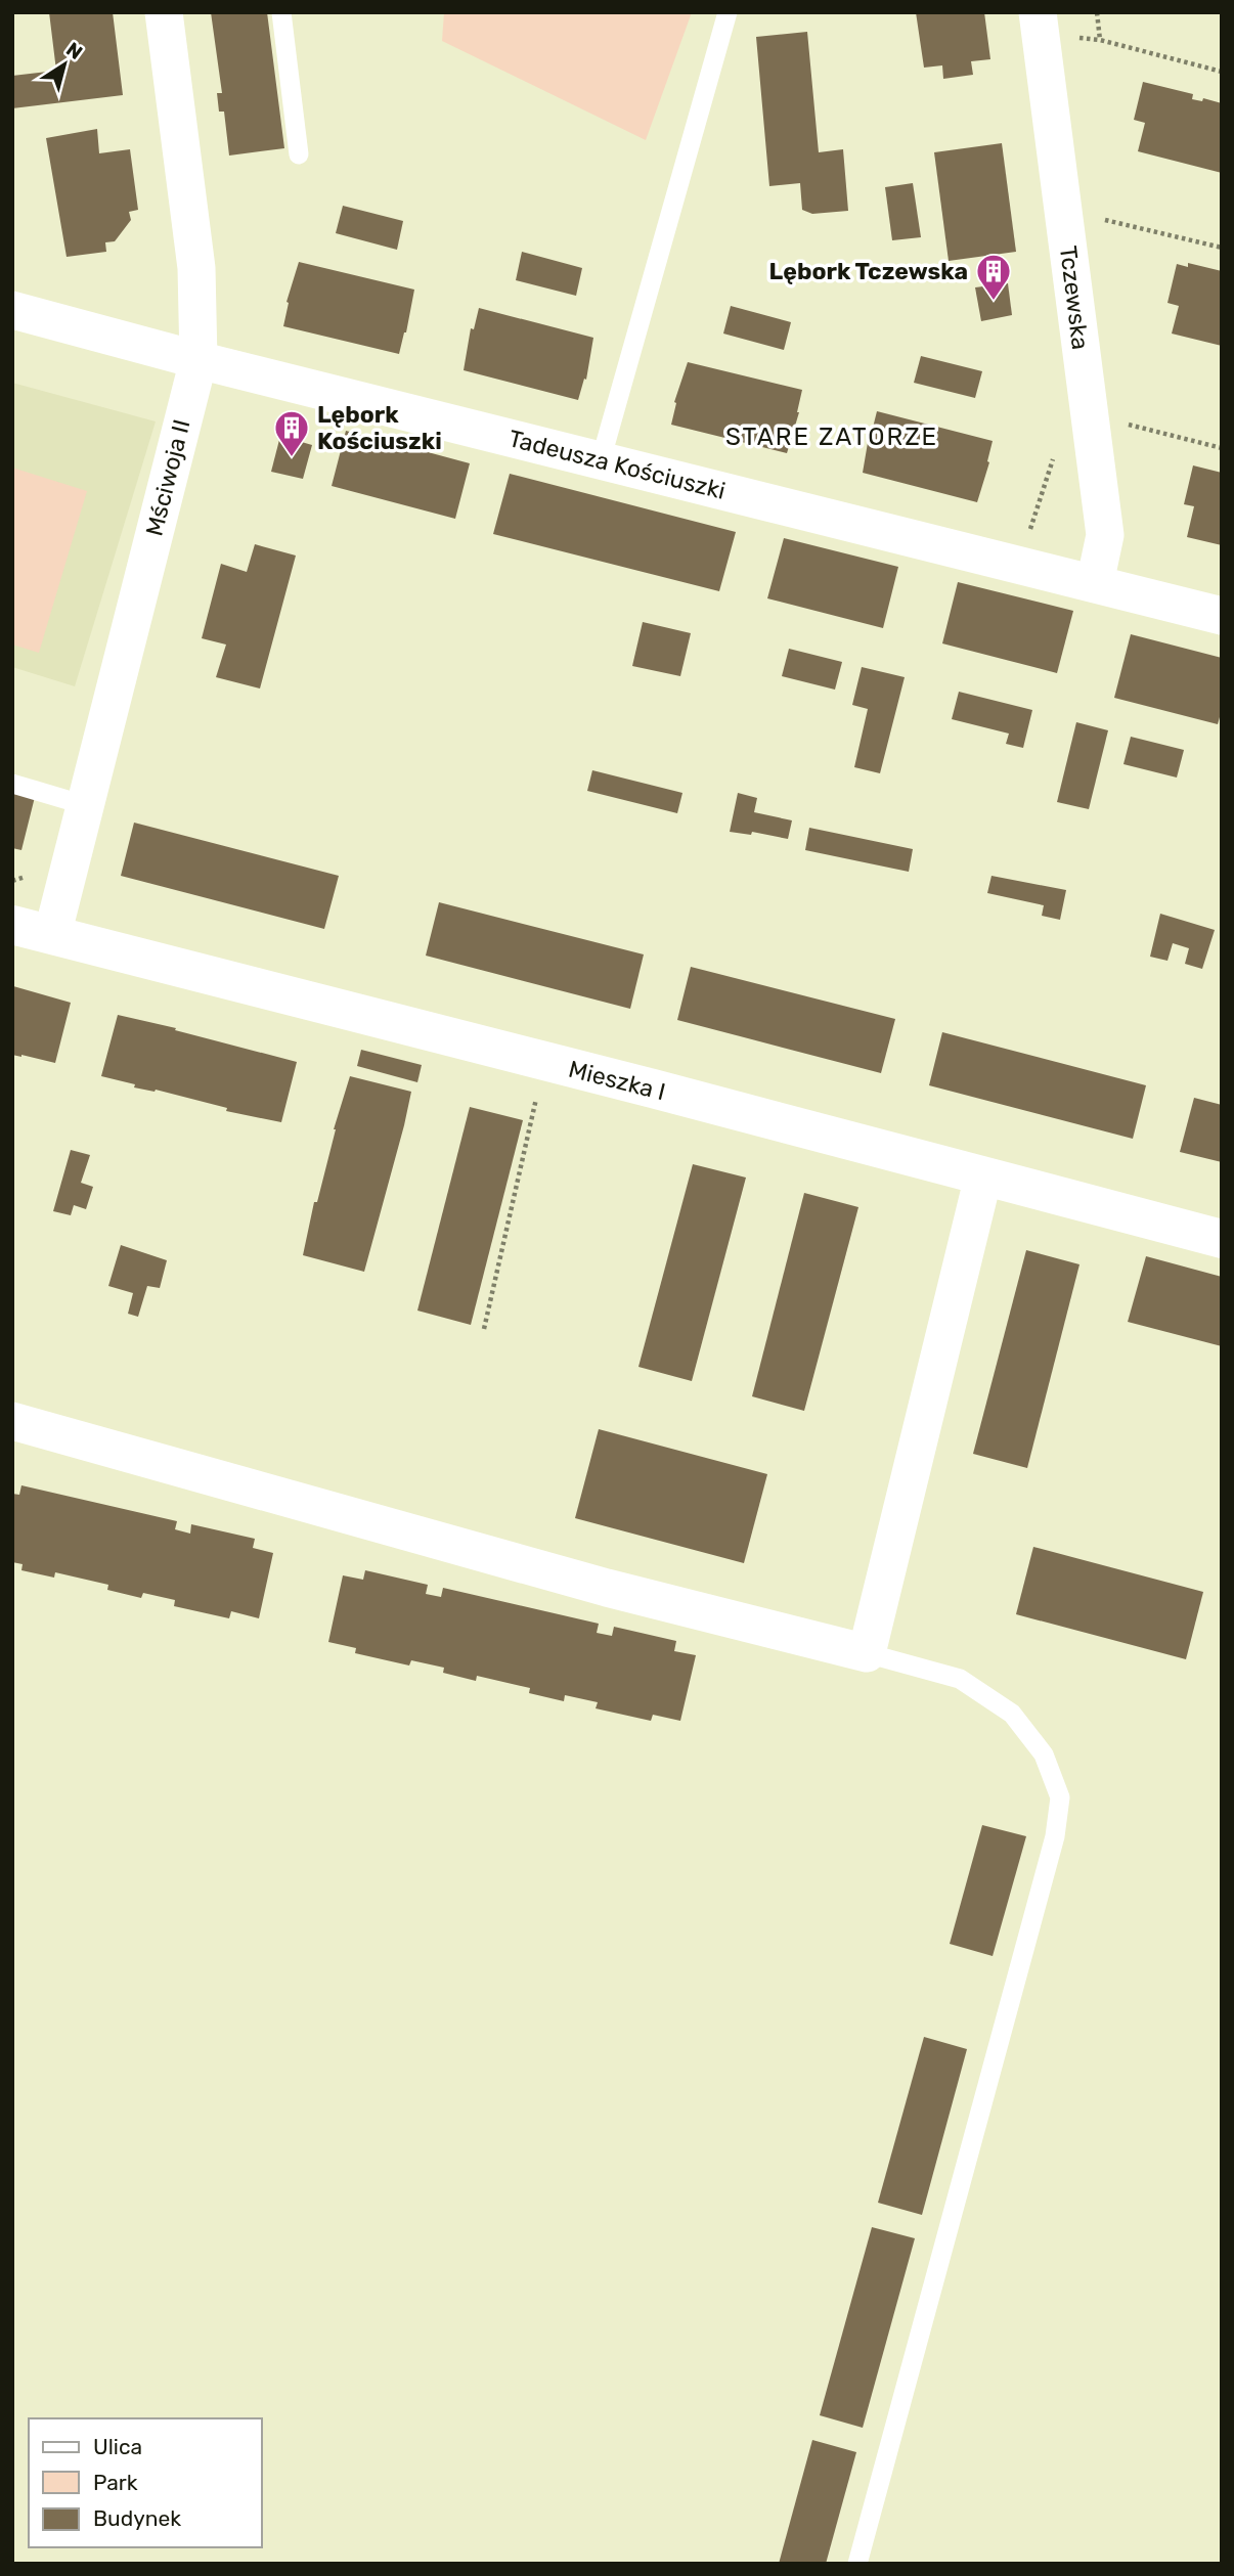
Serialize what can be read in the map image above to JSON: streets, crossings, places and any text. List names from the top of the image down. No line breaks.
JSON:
{"streets":{"street":["Tczewska","Tadeusza Kościuszki","Mściwoja II","Mieszka I"]},"crossings":[["Tczewska","Tadeusza Kościuszki"],["Tadeusza Kościuszki","Mściwoja II"],["Mściwoja II","Mieszka I"]],"districts":["STARE ZATORZE"],"places":{"building":["Lębork Tczewska","Lębork Kościuszki"]},"legend":["Ulica","Park","Budynek"],"north":"top right"}
